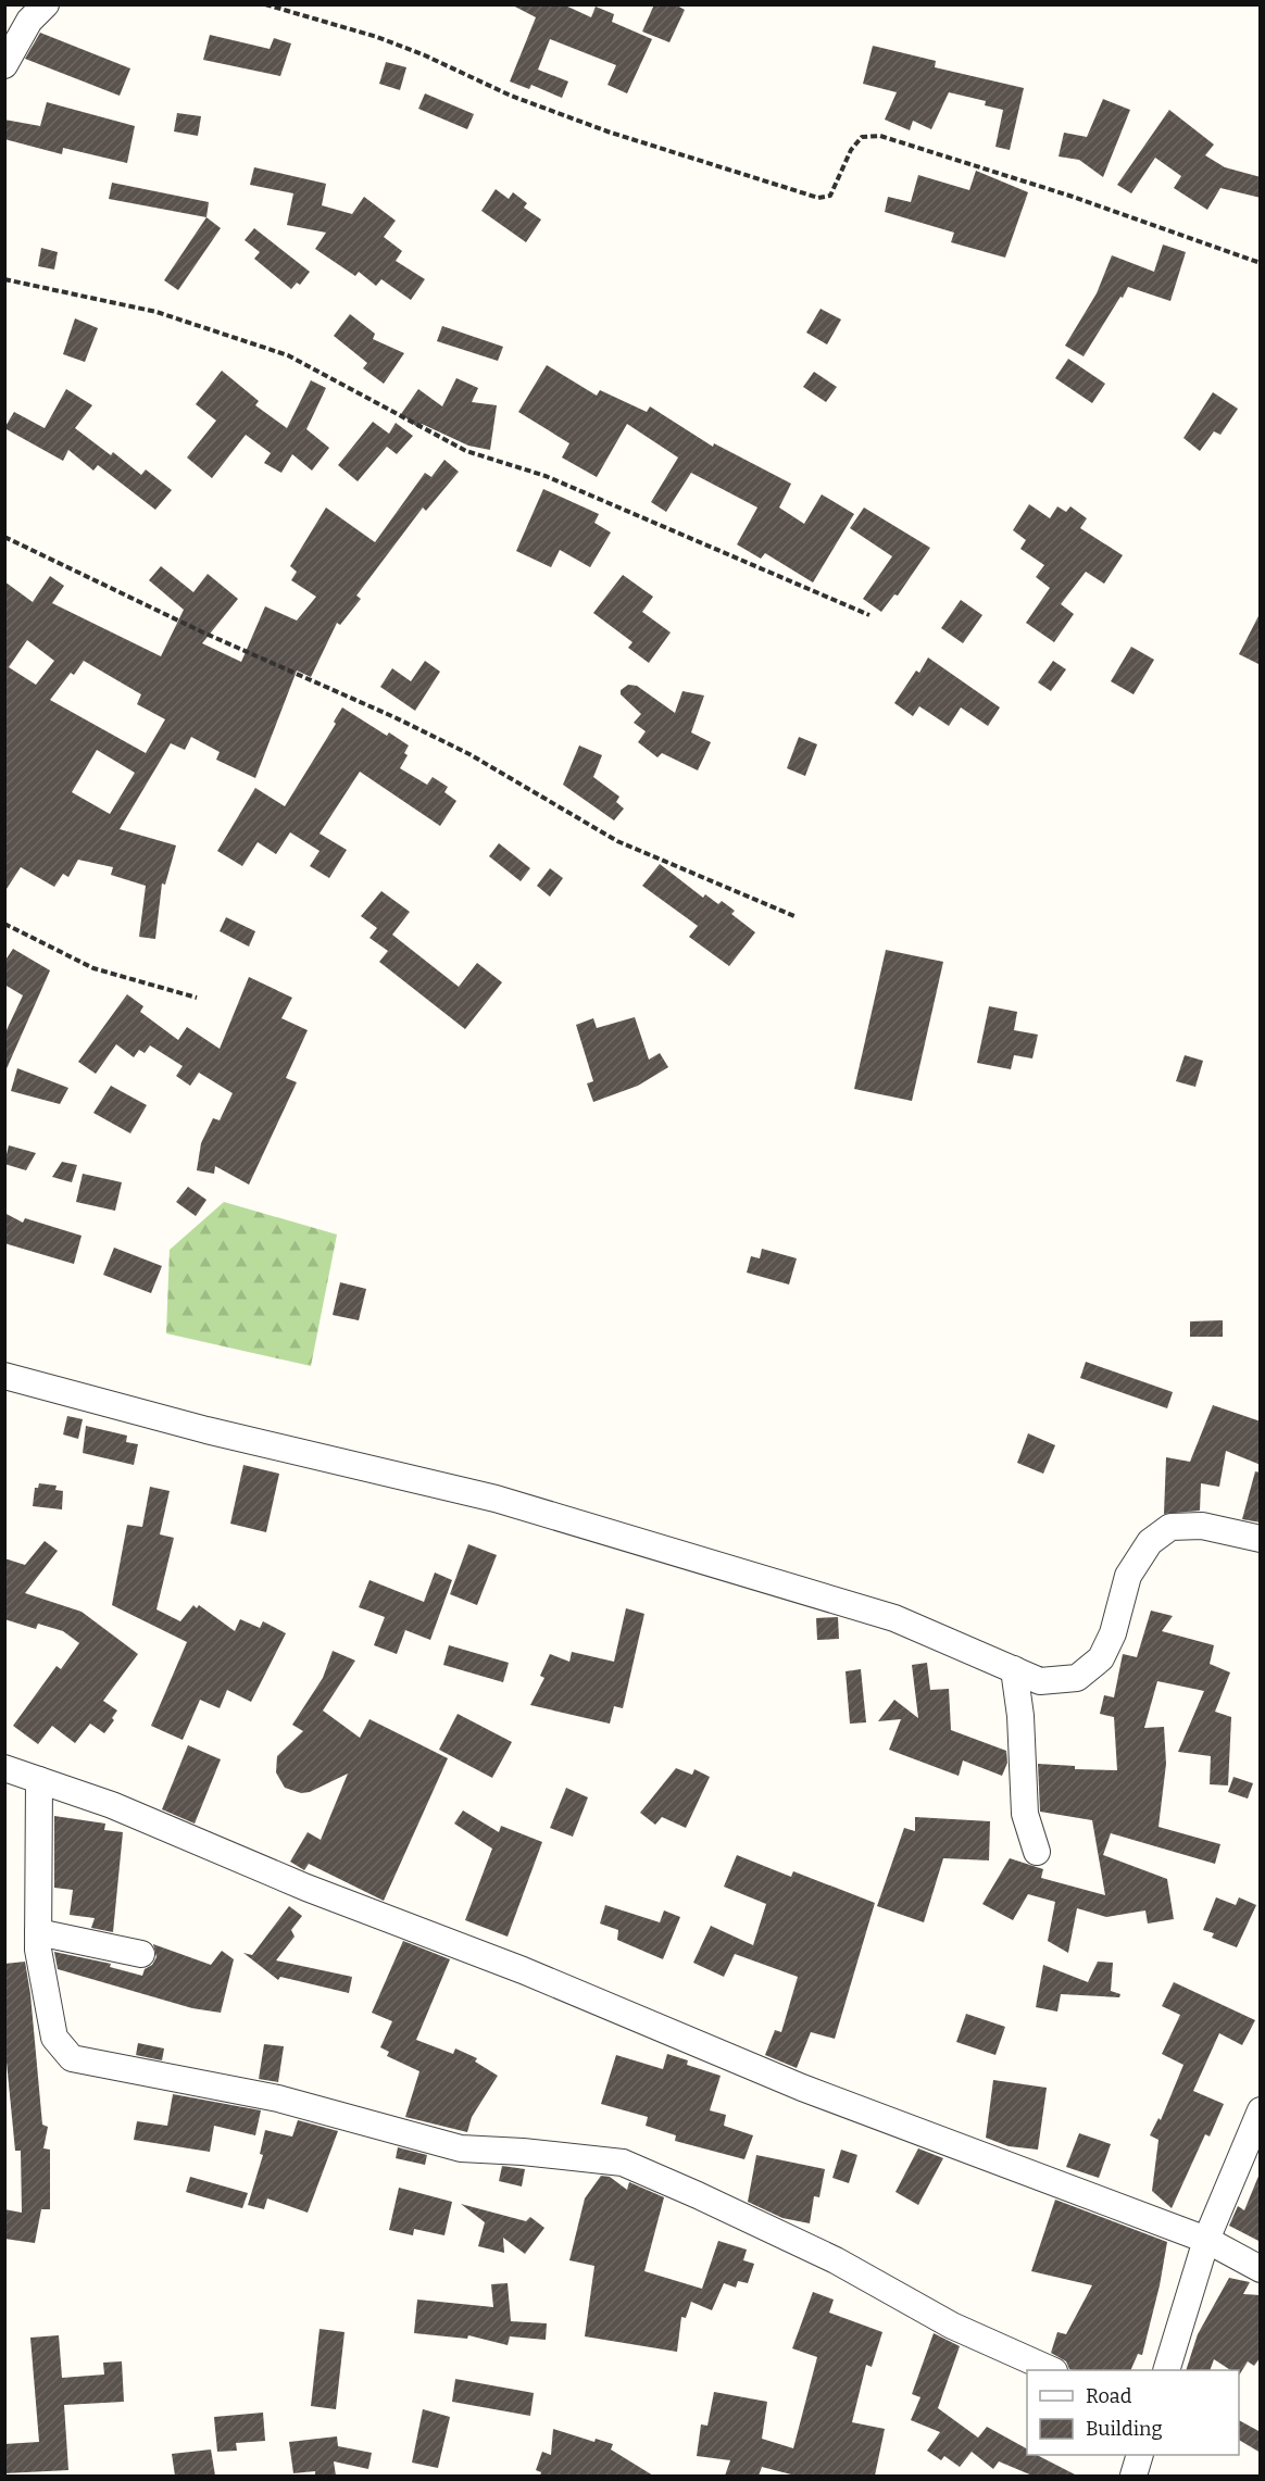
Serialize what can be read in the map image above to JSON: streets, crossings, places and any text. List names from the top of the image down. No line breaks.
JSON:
{"legend":["Road","Building"]}
